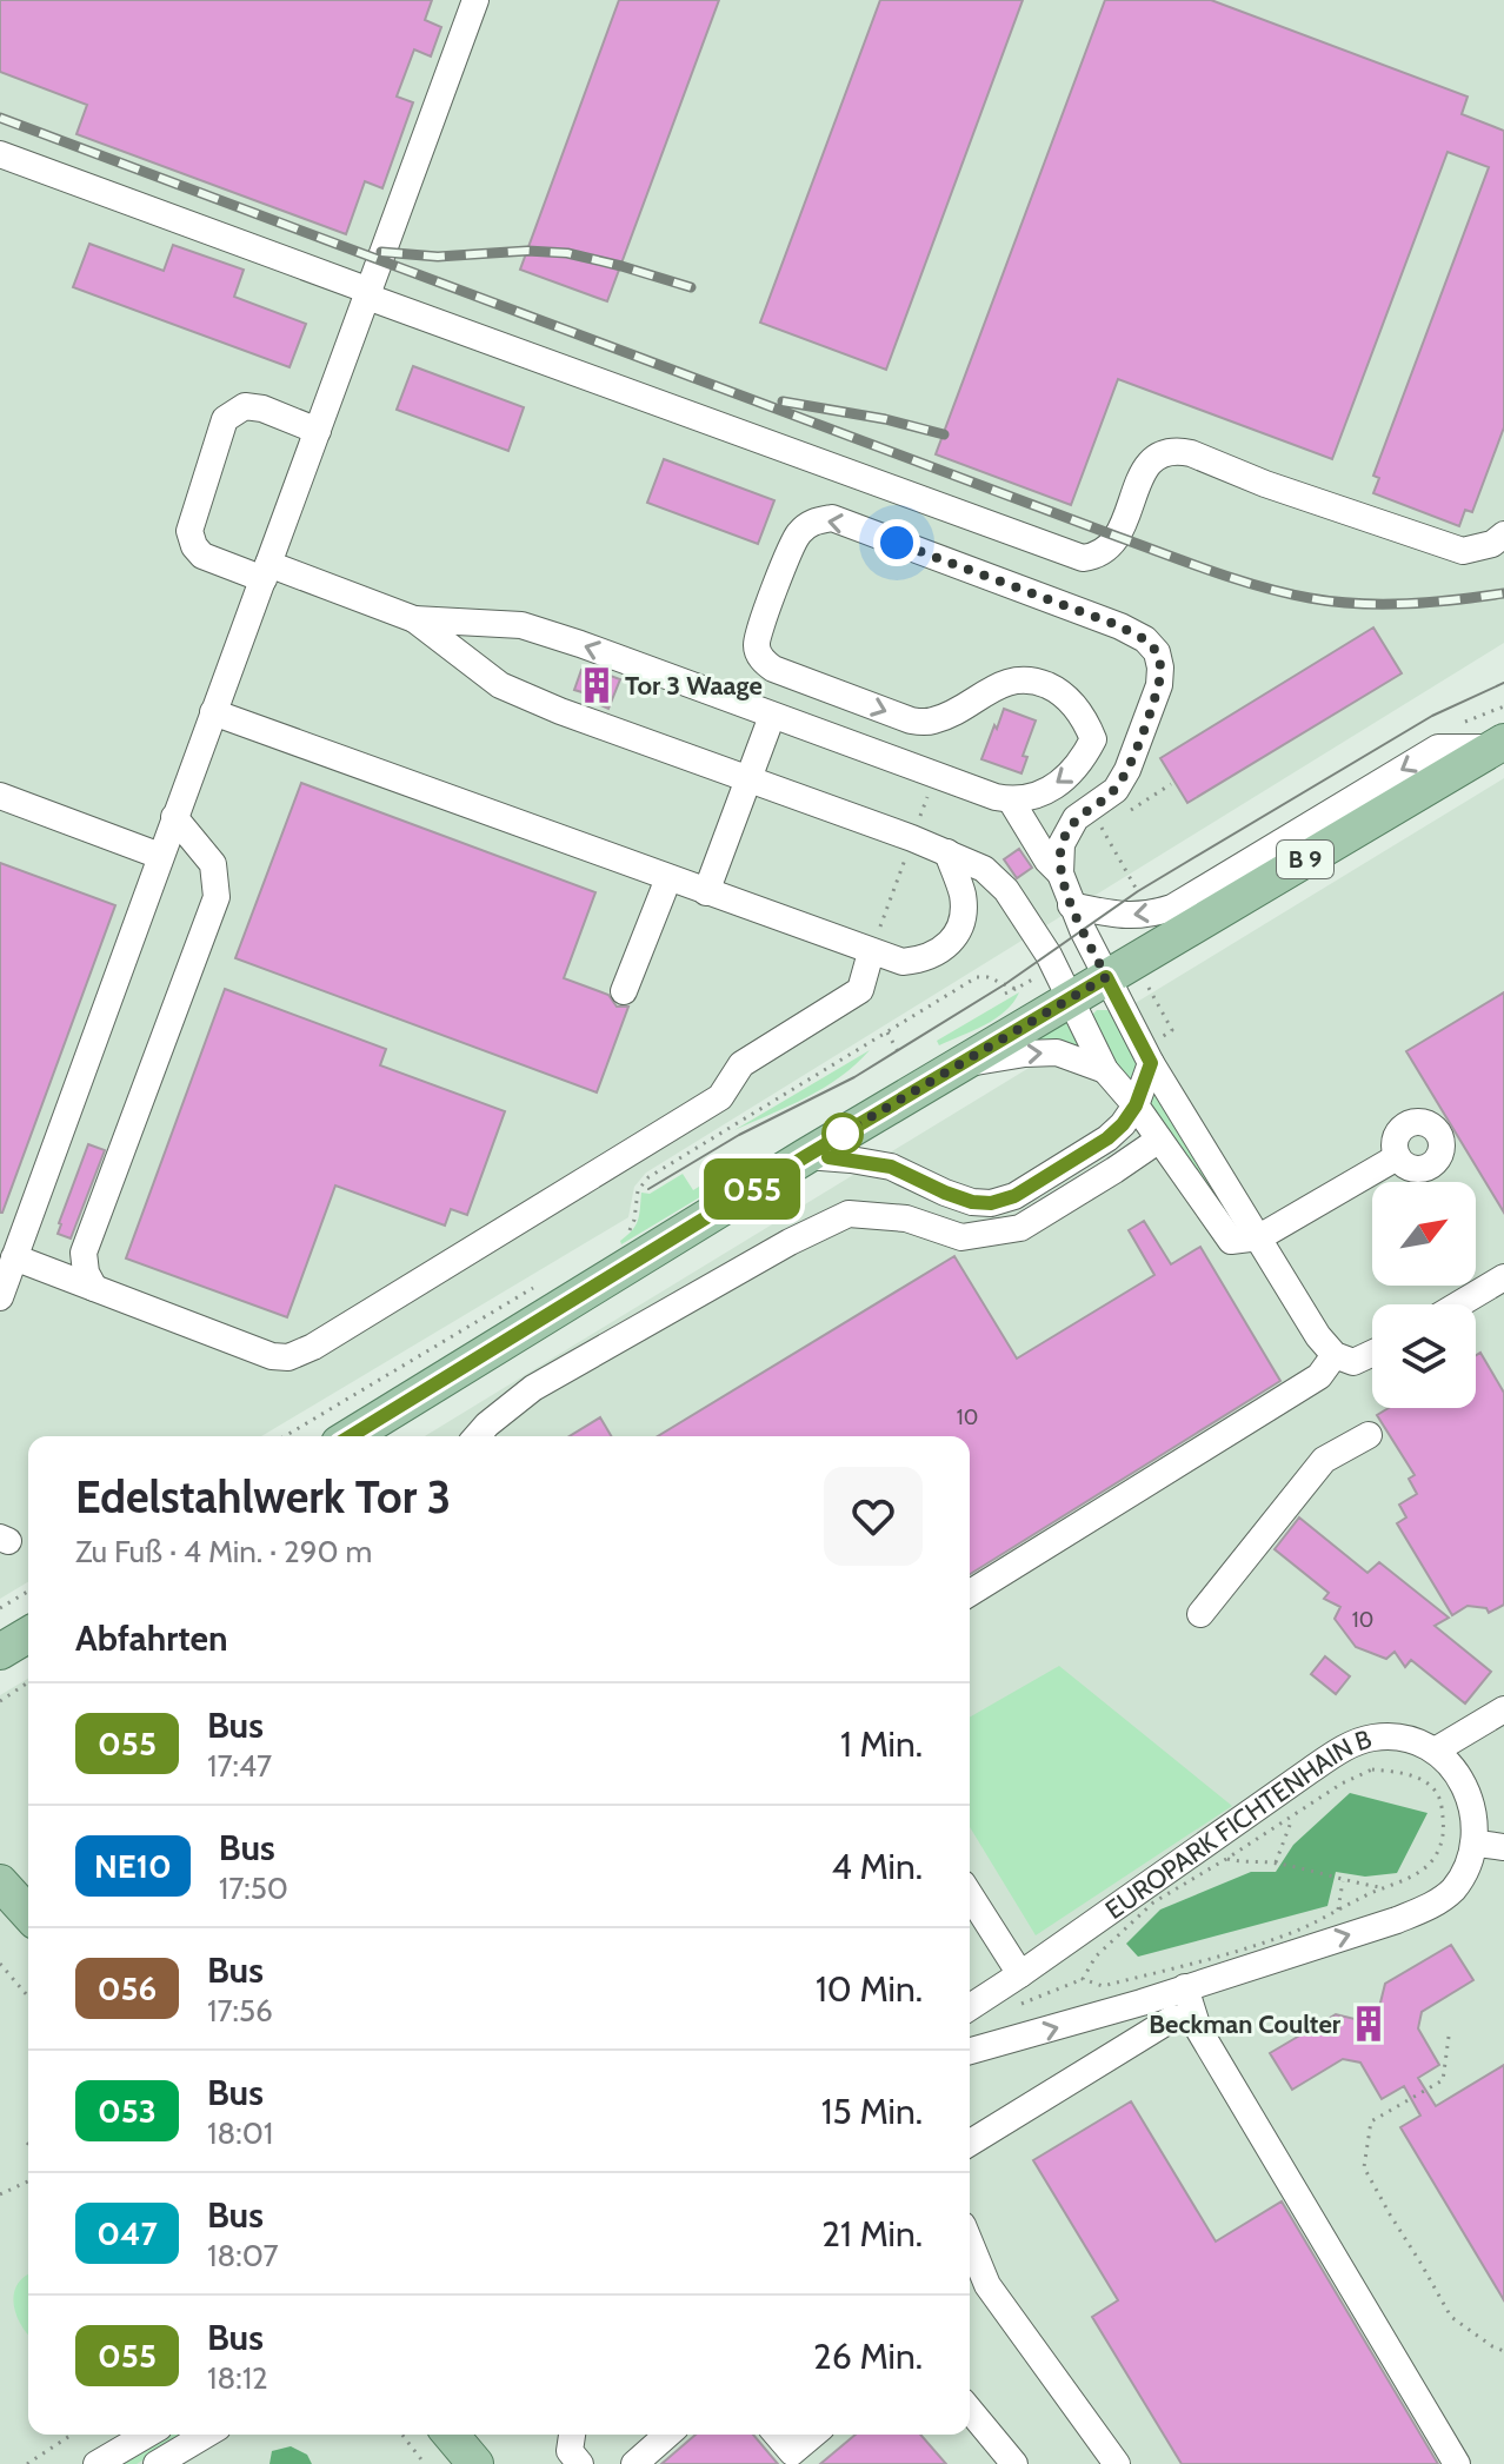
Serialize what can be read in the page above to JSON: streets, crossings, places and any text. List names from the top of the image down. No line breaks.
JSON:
{"streets":{"main road":["B 9"],"street":["EUROPARK FICHTENHAIN B"]},"places":{"building":["Tor 3 Waage","Beckman Coulter"]},"lines":["bus line 055"],"house_numbers":["10","10"],"north":"top right","page":{"on_map":"055","heading":[["Edelstahlwerk Tor 3","Zu Fuß · 4 Min. · 290 m"],"Abfahrten"],"list":[{"mark":"055","name":"Bus","note":"17:47","value":"1 Min."},{"mark":"NE10","name":"Bus","note":"17:50","value":"4 Min."},{"mark":"056","name":"Bus","note":"17:56","value":"10 Min."},{"mark":"053","name":"Bus","note":"18:01","value":"15 Min."},{"mark":"047","name":"Bus","note":"18:07","value":"21 Min."},{"mark":"055","name":"Bus","note":"18:12","value":"26 Min."}]}}
